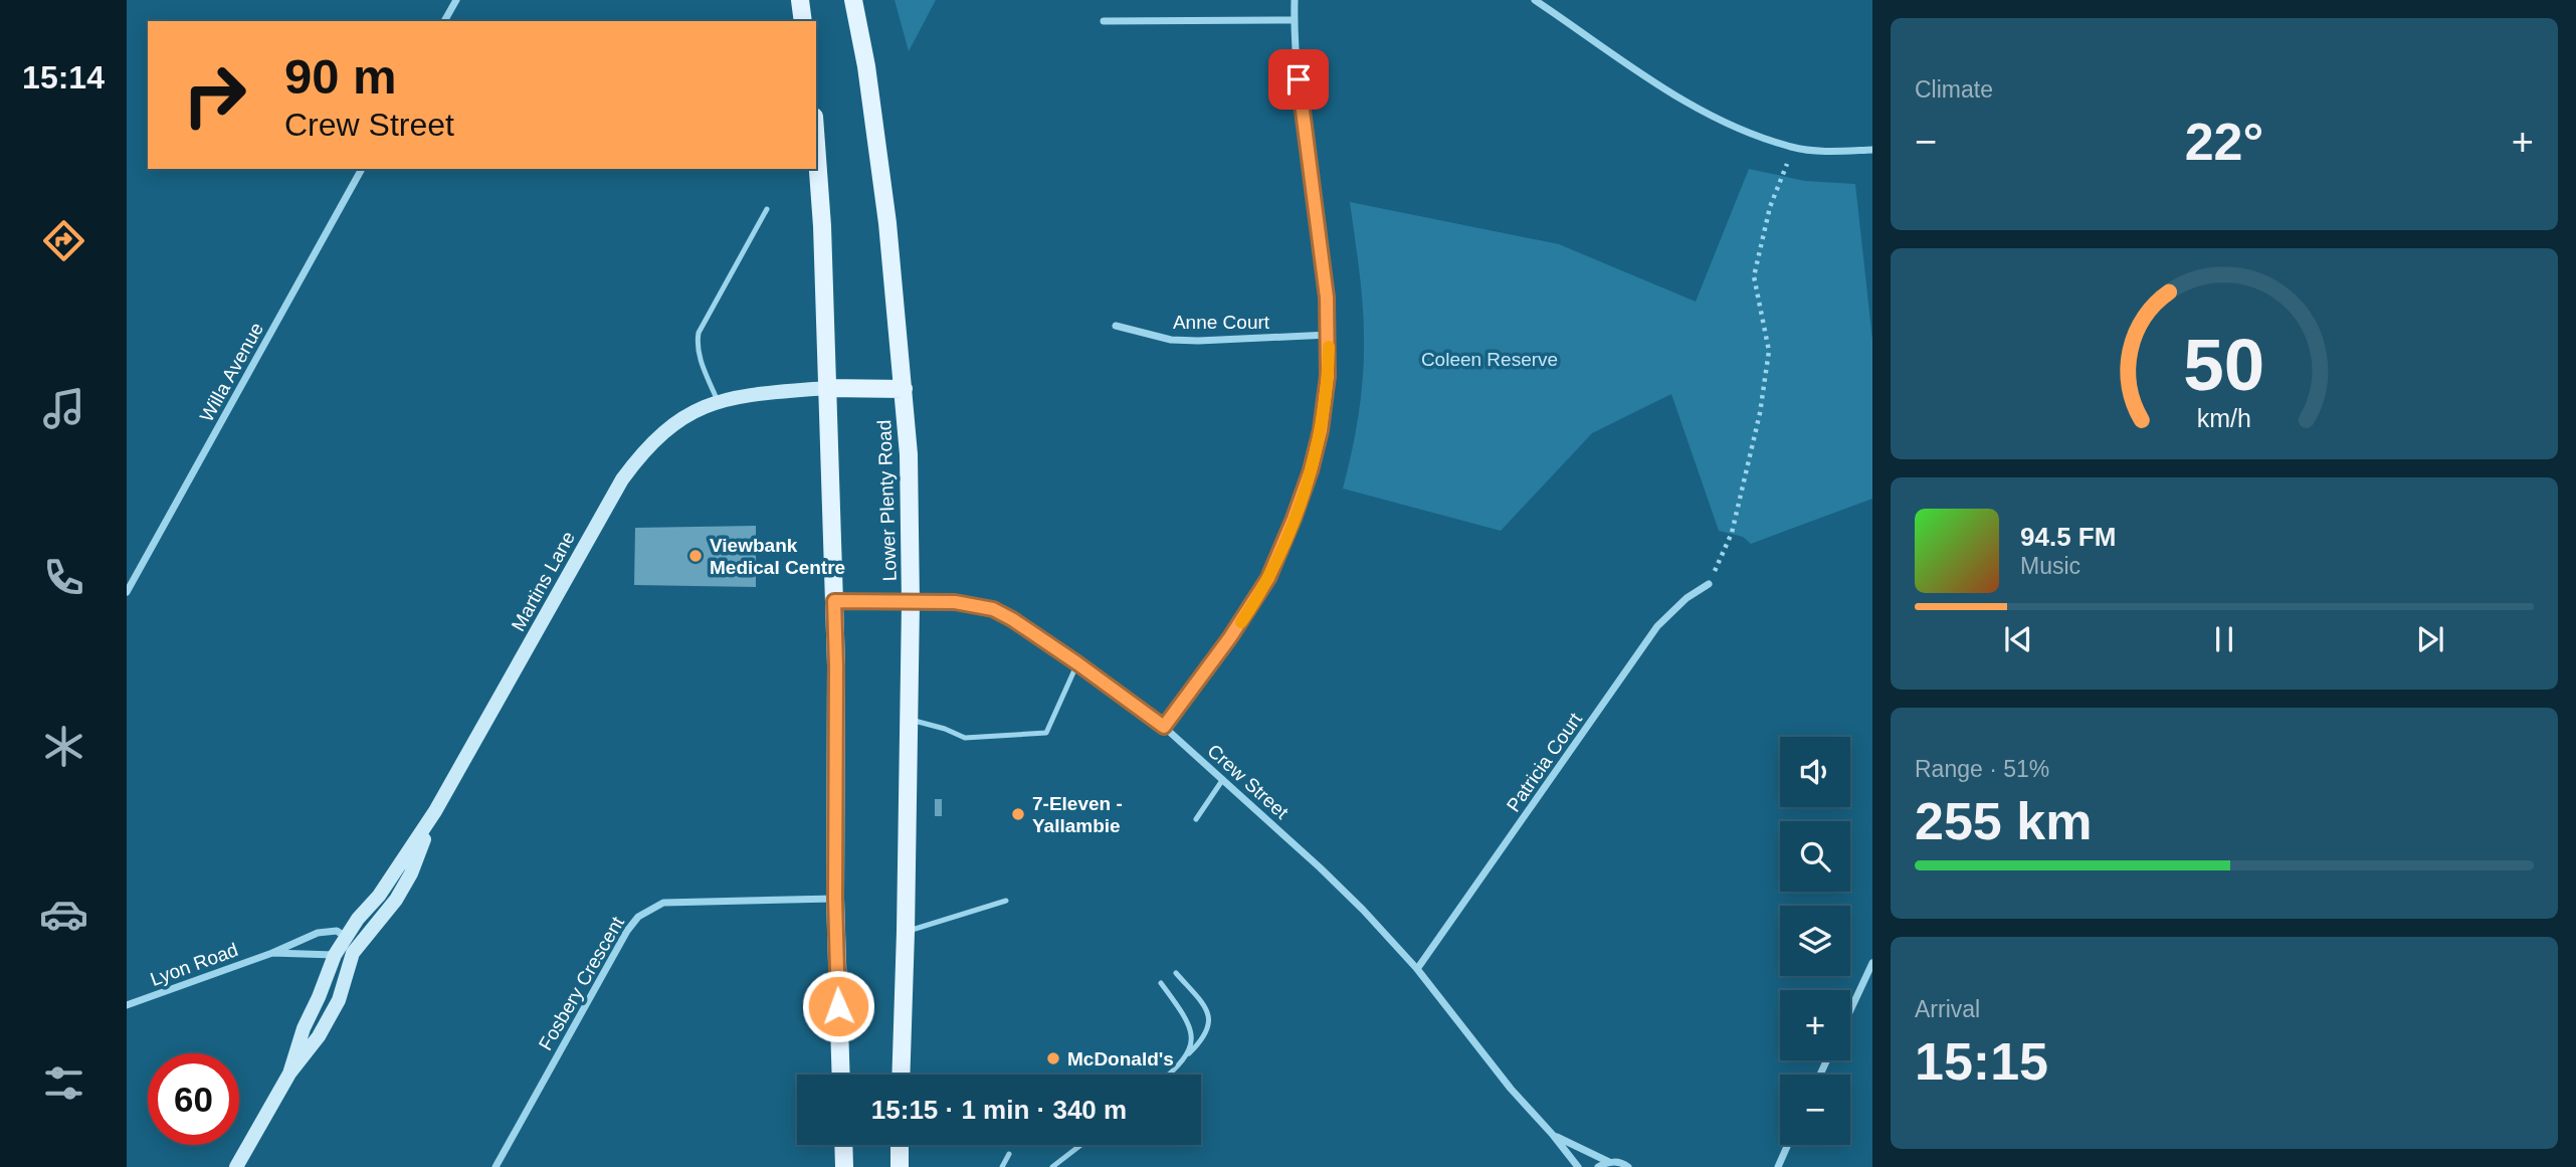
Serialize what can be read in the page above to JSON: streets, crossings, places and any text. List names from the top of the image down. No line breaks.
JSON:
{"streets":{"main road":["Lower Plenty Road"],"street":["Anne Court","Willa Avenue","Martins Lane","Patricia Court","Crew Street","Lyon Road","Fosbery Crescent"]},"crossings":[["Lower Plenty Road","Crew Street"],["Martins Lane","Lyon Road"],["Patricia Court","Crew Street"]],"parks":["Coleen Reserve"],"places":["Viewbank Medical Centre","7-Eleven - Yallambie","McDonald's"],"page":{"tabs":"15:14","tile":["Climate",["Range · 51%","255 km"],["Arrival","15:15"]],"turn":["90 m","Crew Street"],"heat":["−","22°","+"],"song":["94.5 FM","Music"],"map_buttons":["+","−"],"limit":"60","trip":"15:15 · 1 min · 340 m","gauge":["50","km/h"]}}
